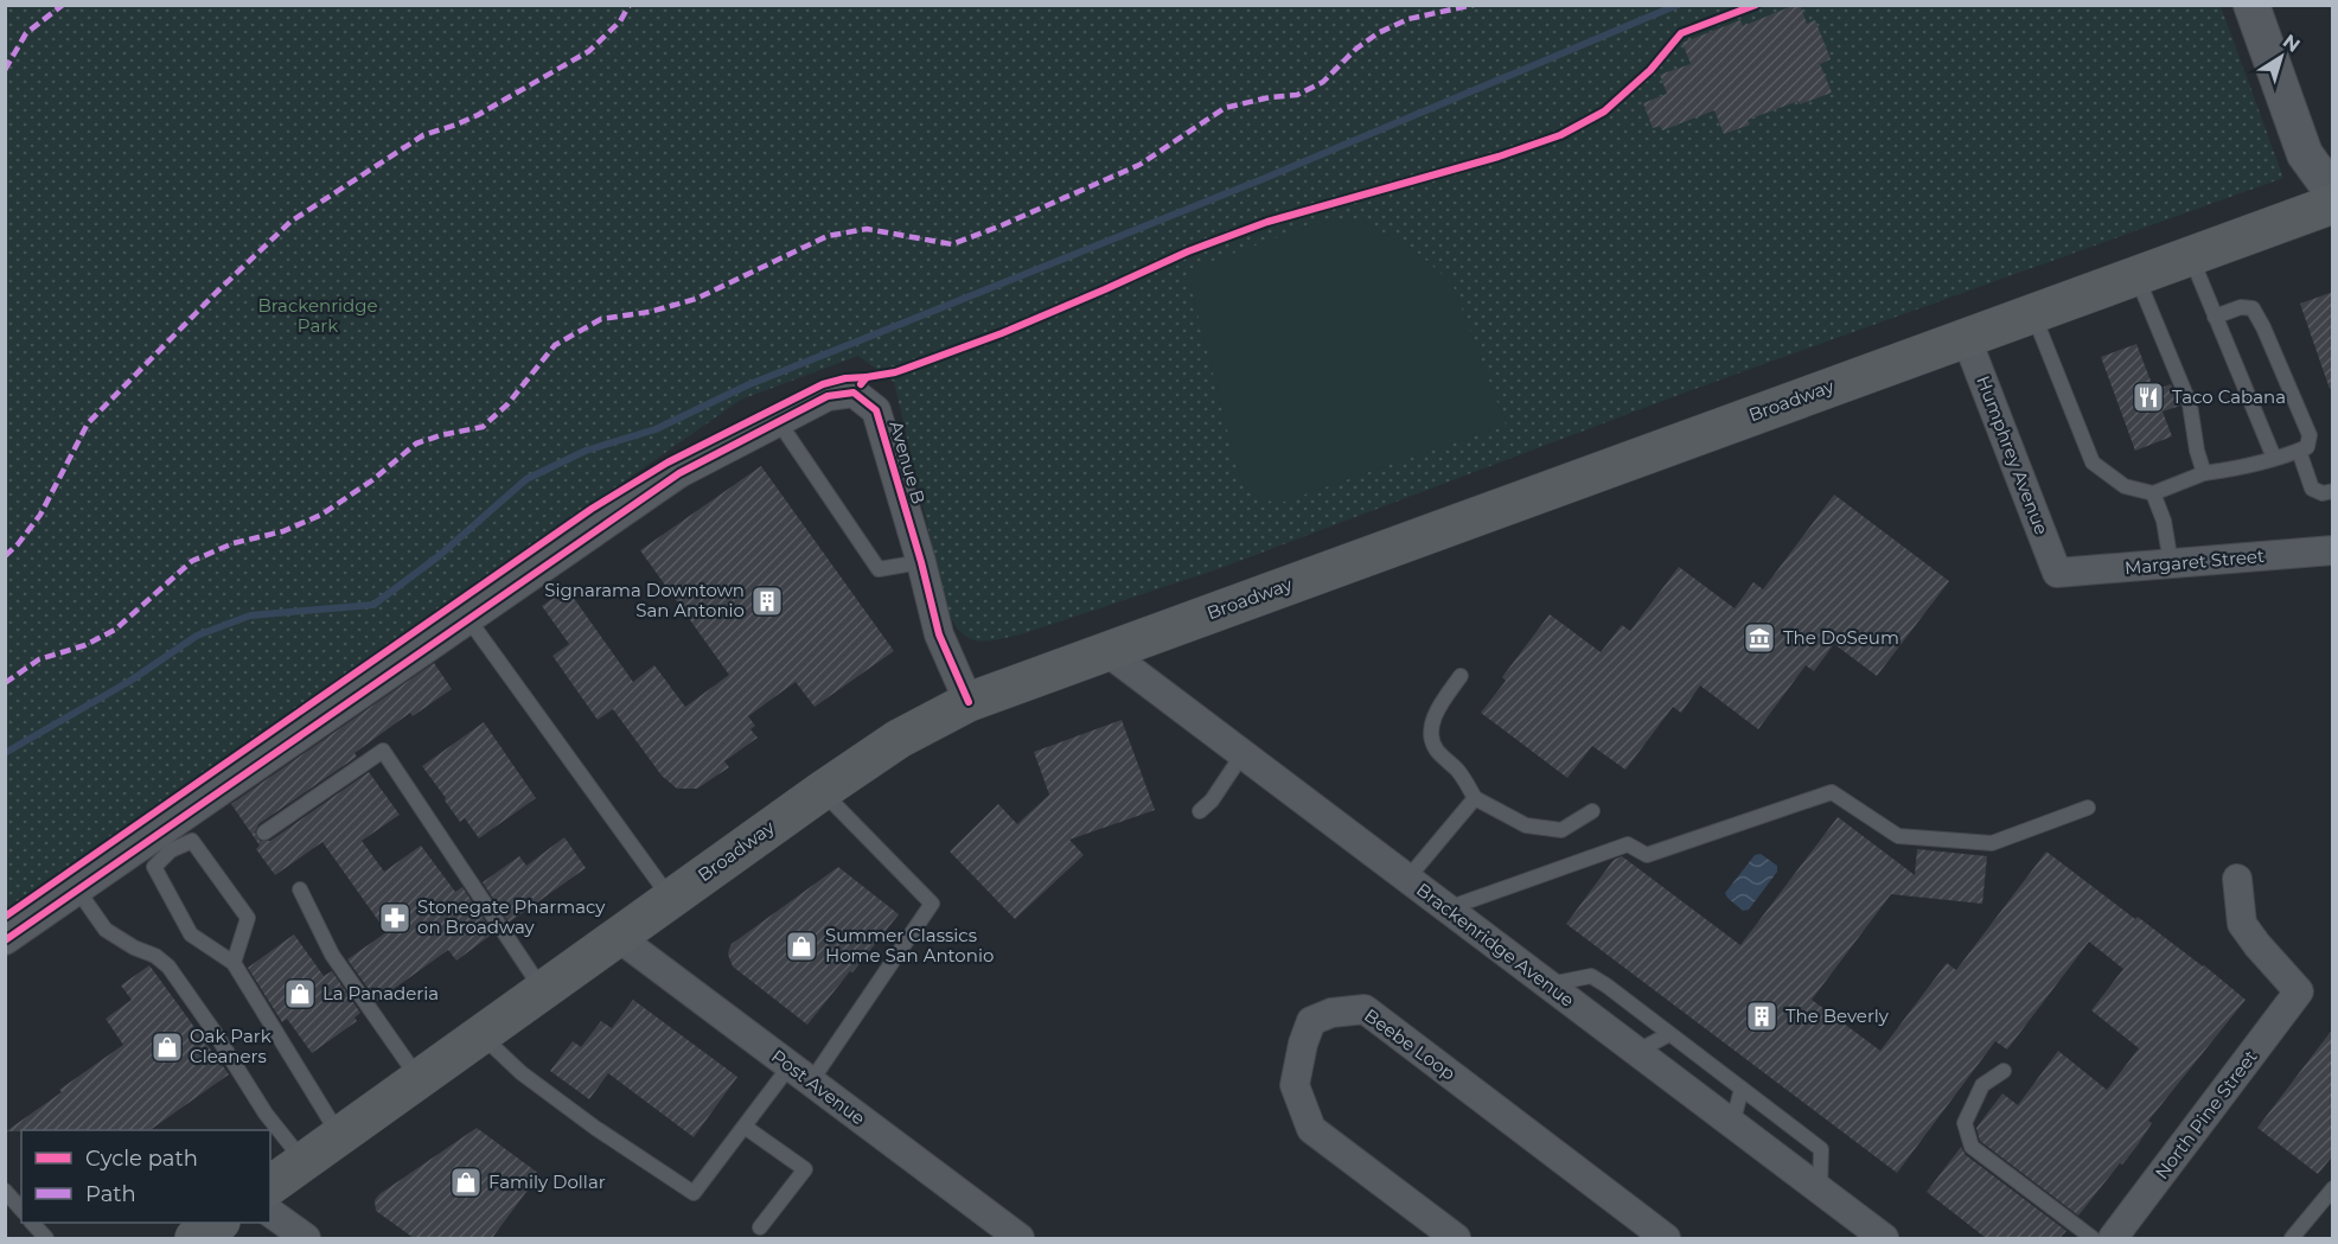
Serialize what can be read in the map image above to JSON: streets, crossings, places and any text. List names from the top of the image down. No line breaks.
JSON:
{"streets":{"main road":["Broadway"],"street":["Humphrey Avenue","Avenue B","Margaret Street","Brackenridge Avenue","Beebe Loop","Post Avenue","North Pine Street"]},"crossings":[["Broadway","Humphrey Avenue"],["Broadway","Avenue B"],["Broadway","Brackenridge Avenue"],["Broadway","Post Avenue"],["Humphrey Avenue","Margaret Street"]],"parks":["Brackenridge Park"],"places":{"restaurant":["Taco Cabana"],"building":["Signarama Downtown San Antonio","The Beverly"],"museum":["The DoSeum"],"pharmacy":["Stonegate Pharmacy on Broadway"],"shop":["Summer Classics Home San Antonio","La Panaderia","Oak Park Cleaners","Family Dollar"]},"legend":["Cycle path","Path"],"north":"top right"}
